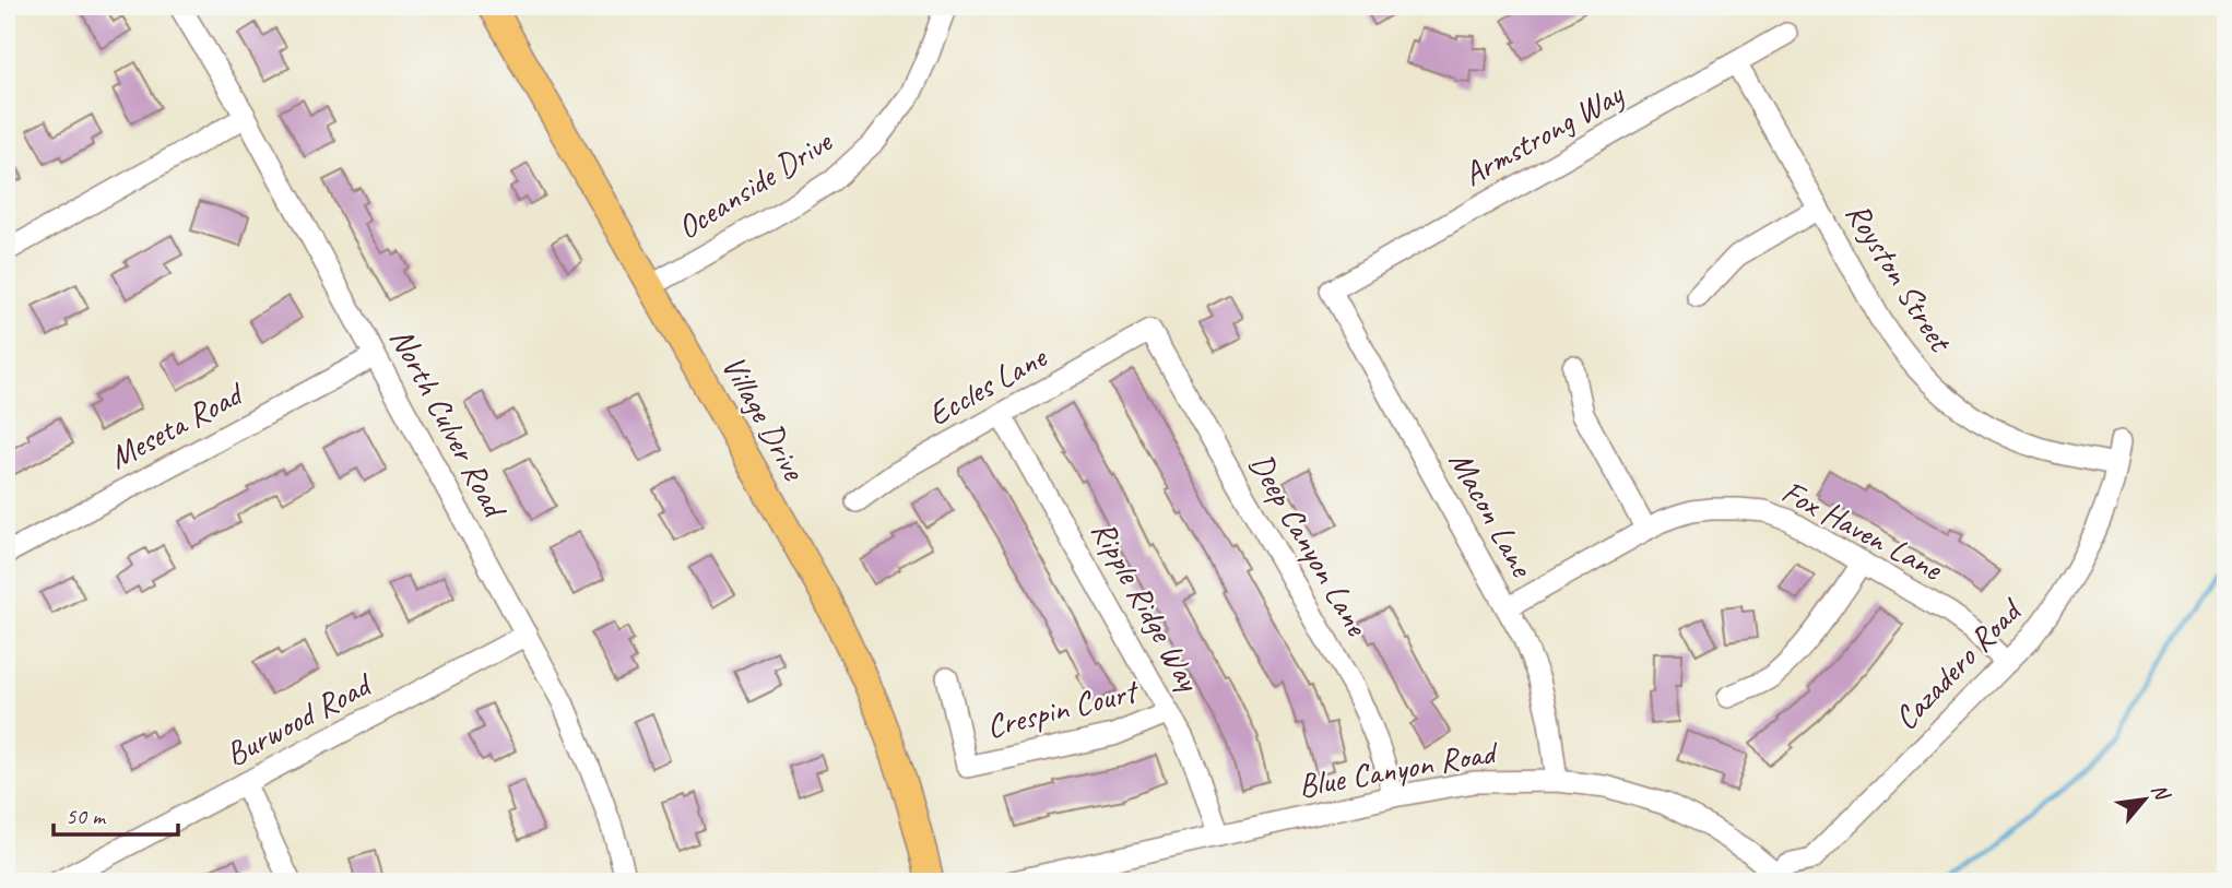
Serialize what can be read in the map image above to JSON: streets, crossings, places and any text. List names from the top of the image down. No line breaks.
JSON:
{"streets":{"main road":["Village Drive"],"street":["Armstrong Way","Oceanside Drive","Royston Street","Eccles Lane","North Culver Road","Meseta Road","Macon Lane","Fox Haven Lane","Deep Canyon Lane","Ripple Ridge Way","Cazadero Road","Crespin Court","Burwood Road","Blue Canyon Road"]},"crossings":[["Armstrong Way","Royston Street"],["Armstrong Way","Macon Lane"],["Oceanside Drive","Village Drive"],["Royston Street","Cazadero Road"],["Eccles Lane","Deep Canyon Lane"],["Eccles Lane","Ripple Ridge Way"],["North Culver Road","Meseta Road"],["North Culver Road","Burwood Road"],["Macon Lane","Fox Haven Lane"],["Macon Lane","Blue Canyon Road"],["Fox Haven Lane","Cazadero Road"],["Deep Canyon Lane","Blue Canyon Road"],["Ripple Ridge Way","Crespin Court"],["Ripple Ridge Way","Blue Canyon Road"],["Cazadero Road","Blue Canyon Road"]],"scale_bar":"50 m","north":"top right"}
